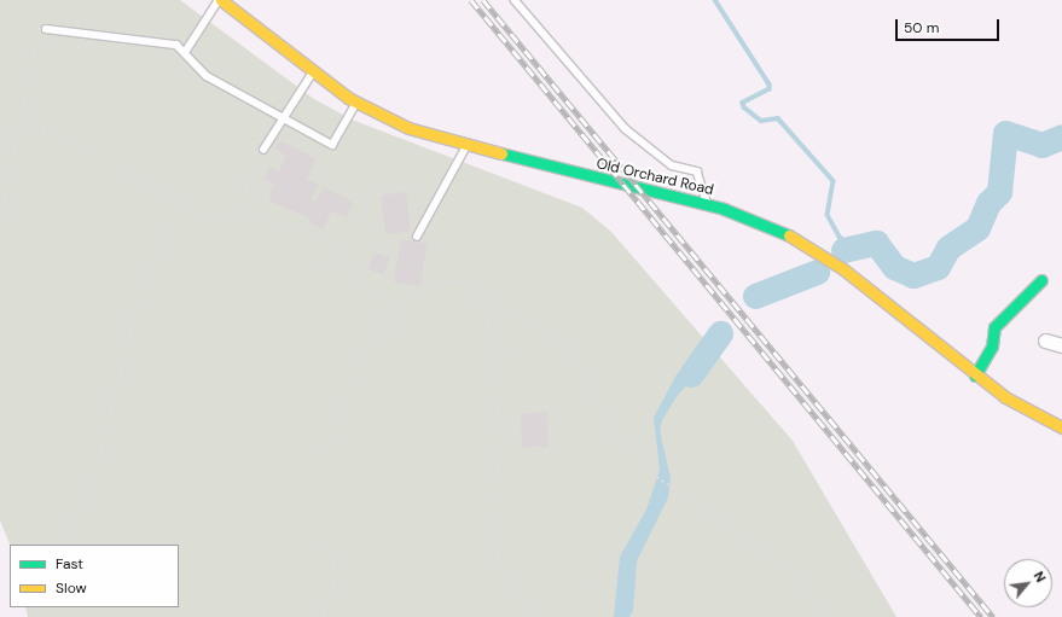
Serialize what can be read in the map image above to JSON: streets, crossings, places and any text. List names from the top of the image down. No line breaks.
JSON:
{"streets":{"street":["Old Orchard Road"]},"legend":["Fast","Slow"],"scale_bar":"50 m","north":"top right"}
